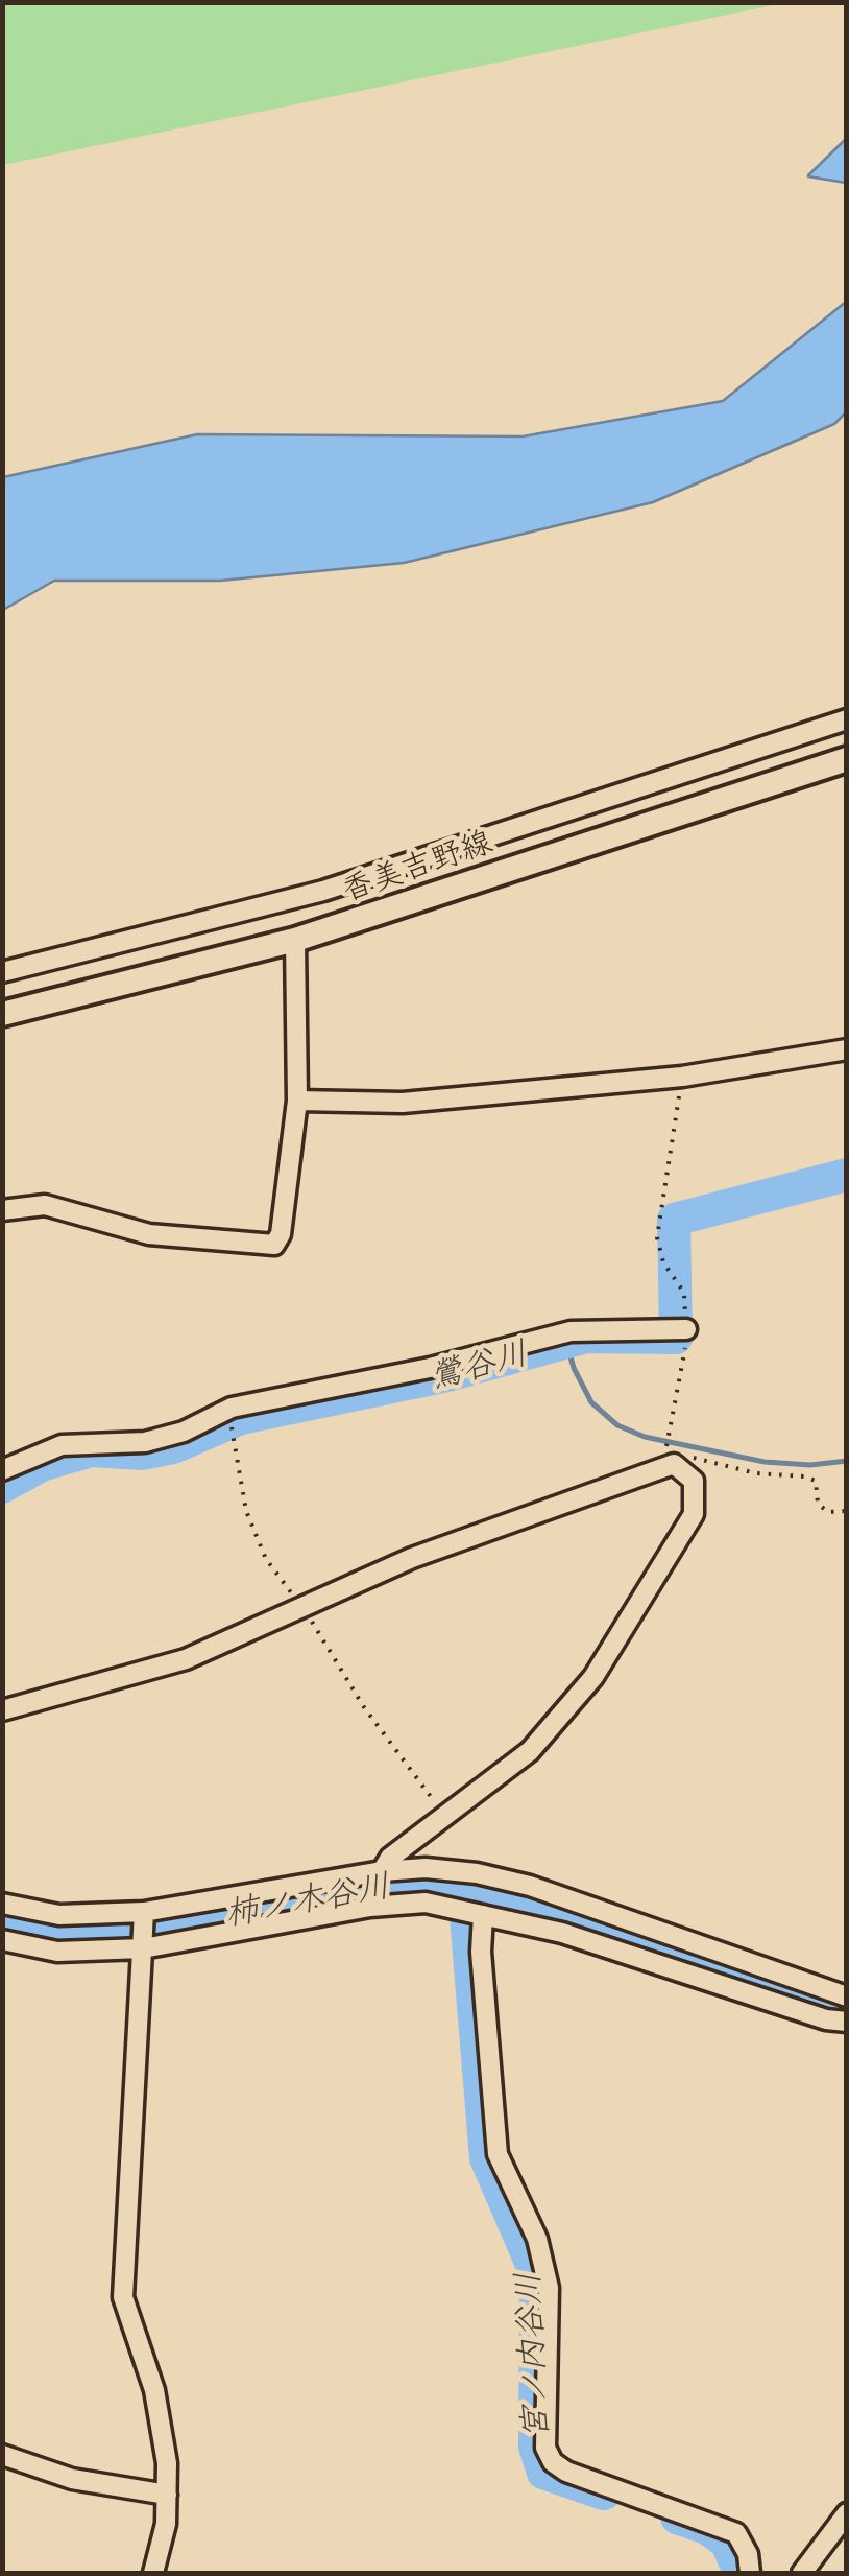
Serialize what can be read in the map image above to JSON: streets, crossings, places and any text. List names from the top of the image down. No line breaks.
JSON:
{"streets":{"main road":["香美吉野線"]},"water":["鶯谷川","柿ノ木谷川","宮ノ内谷川"]}
